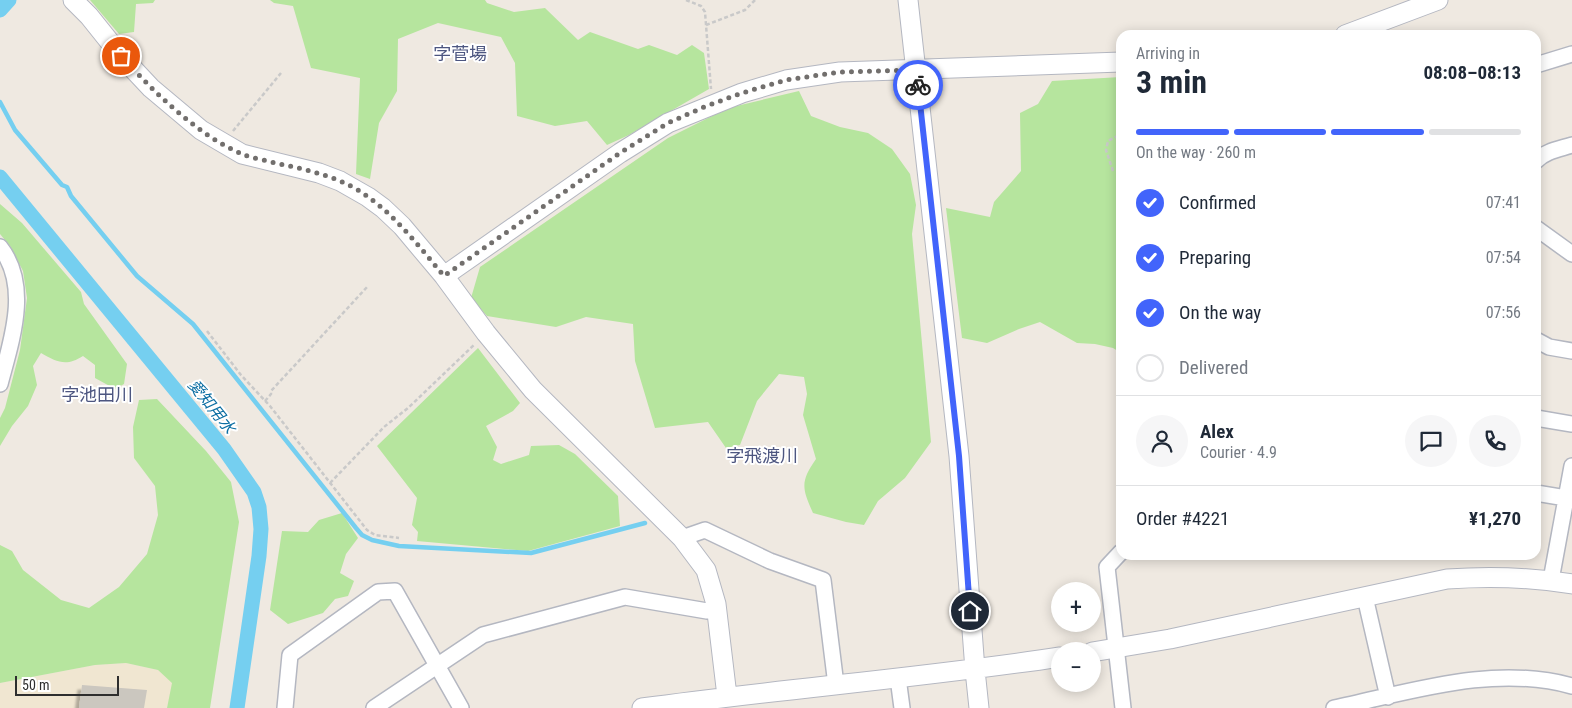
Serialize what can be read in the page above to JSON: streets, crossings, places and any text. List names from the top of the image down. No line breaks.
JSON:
{"districts":["字菅場","字池田川","字飛渡川"],"water":["愛知用水"],"scale_bar":"50 m","page":{"heading":["3 min","Arriving in","08:08–08:13"],"panel":["Alex","Courier · 4.9","Order #4221","¥1,270"],"bar":"On the way · 260 m","list":[["Confirmed","07:41"],["Preparing","07:54"],["On the way","07:56"],"Delivered"],"map_buttons":["+","−"],"scale":"50 m"}}
